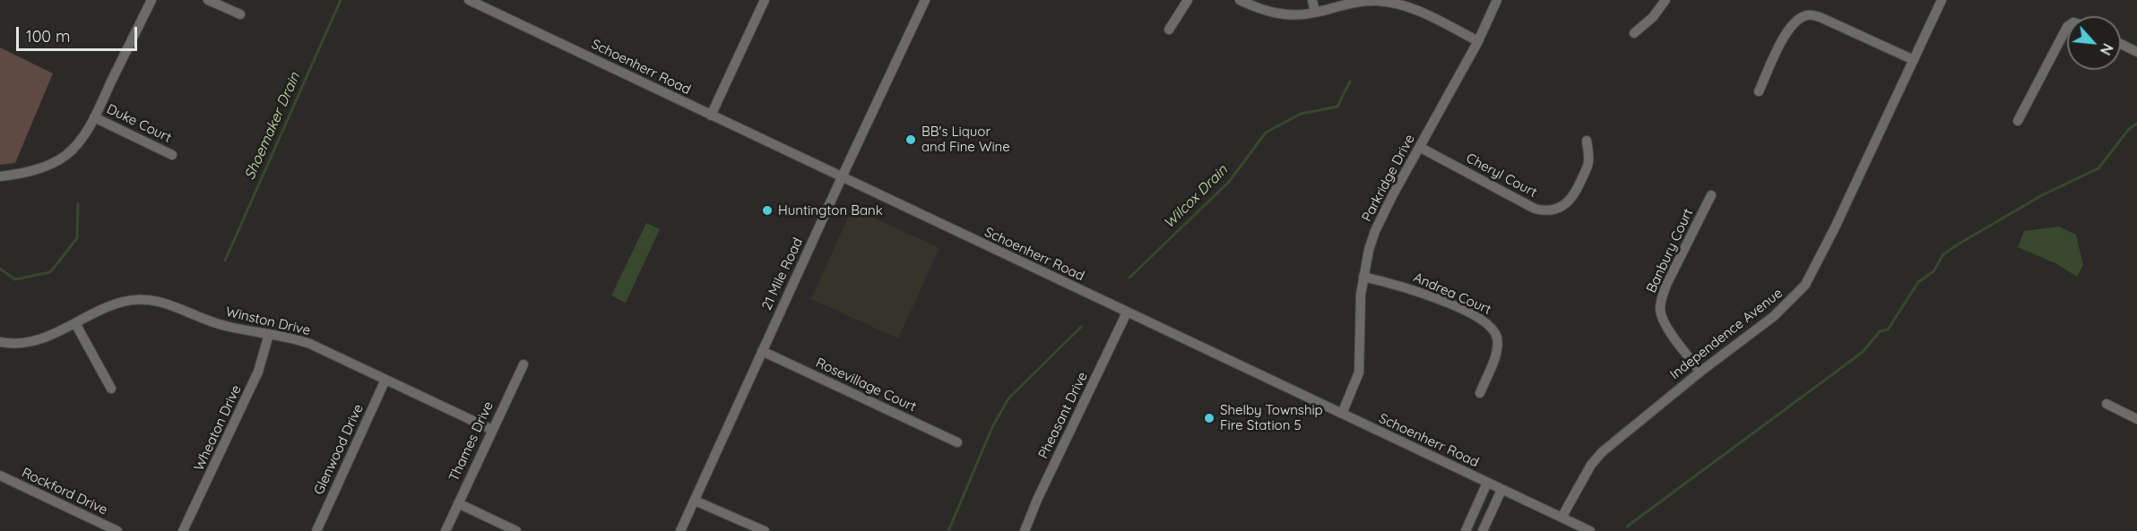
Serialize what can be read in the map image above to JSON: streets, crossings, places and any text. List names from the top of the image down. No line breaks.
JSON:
{"streets":{"street":["Schoenherr Road","Duke Court","Cheryl Court","Parkridge Drive","Banbury Court","21 Mile Road","Andrea Court","Winston Drive","Independence Avenue","Rosevillage Court","Pheasant Drive","Wheaton Drive","Thames Drive","Glenwood Drive","Rockford Drive"]},"crossings":[["Schoenherr Road","Parkridge Drive"],["Schoenherr Road","21 Mile Road"],["Schoenherr Road","Independence Avenue"],["Schoenherr Road","Pheasant Drive"],["Cheryl Court","Parkridge Drive"],["Parkridge Drive","Andrea Court"],["Banbury Court","Independence Avenue"],["21 Mile Road","Rosevillage Court"],["Winston Drive","Wheaton Drive"],["Winston Drive","Thames Drive"],["Winston Drive","Glenwood Drive"]],"water":["Shoemaker Drain","Wilcox Drain"],"places":["BB's Liquor and Fine Wine","Huntington Bank","Shelby Township Fire Station 5"],"scale_bar":"100 m","north":"bottom right"}
